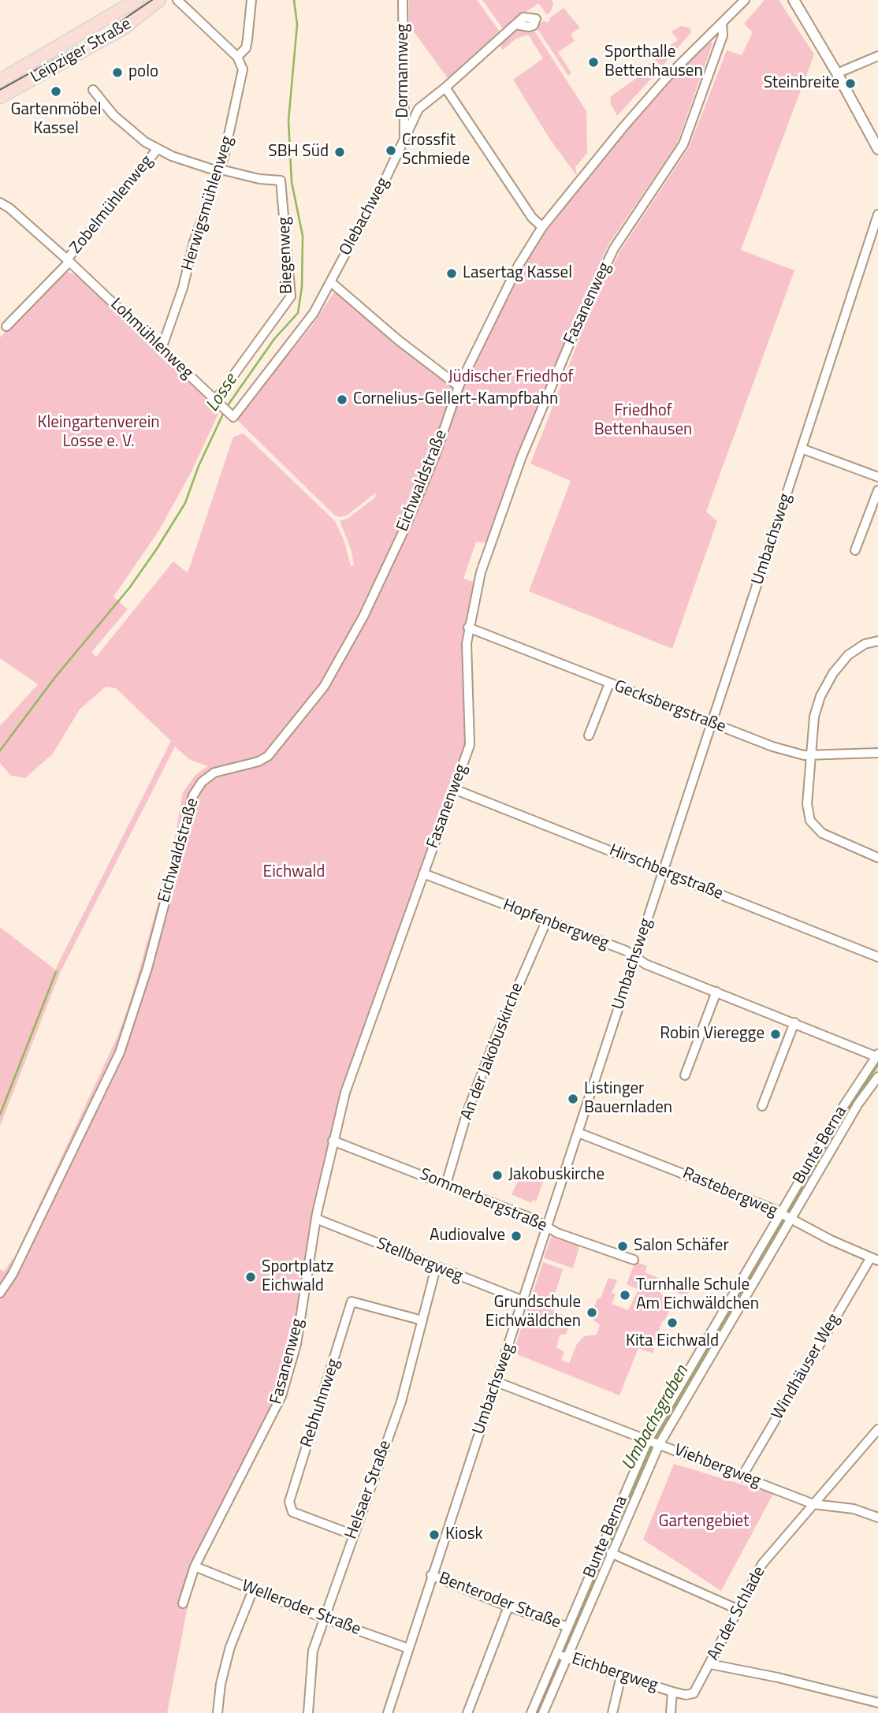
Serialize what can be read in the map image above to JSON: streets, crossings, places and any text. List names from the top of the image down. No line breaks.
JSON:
{"streets":{"main road":["Leipziger Straße"],"street":["Dormannweg","Herwigsmühlenweg","Zobelmühlenweg","Olebachweg","Biegenweg","Fasanenweg","Lohmühlenweg","Eichwaldstraße","Umbachsweg","Gecksbergstraße","Hirschbergstraße","Hopfenbergweg","An der Jakobuskirche","Bunte Berna","Rastebergweg","Sommerbergstraße","Stellbergweg","Windhäuser Weg","Rebhuhnweg","Viehbergweg","Helsaer Straße","Benteroder Straße","Welleroder Straße","An der Schlade","Eichbergweg"]},"crossings":[["Dormannweg","Olebachweg"],["Herwigsmühlenweg","Biegenweg"],["Herwigsmühlenweg","Lohmühlenweg"],["Zobelmühlenweg","Lohmühlenweg"],["Olebachweg","Lohmühlenweg"],["Biegenweg","Lohmühlenweg"],["Fasanenweg","Eichwaldstraße"],["Fasanenweg","Gecksbergstraße"],["Fasanenweg","Hirschbergstraße"],["Fasanenweg","Hopfenbergweg"],["Fasanenweg","Sommerbergstraße"],["Fasanenweg","Stellbergweg"],["Fasanenweg","Welleroder Straße"],["Umbachsweg","Gecksbergstraße"],["Umbachsweg","Hirschbergstraße"],["Umbachsweg","Hopfenbergweg"],["Umbachsweg","Rastebergweg"],["Umbachsweg","Sommerbergstraße"],["Umbachsweg","Stellbergweg"],["Umbachsweg","Viehbergweg"],["Umbachsweg","Benteroder Straße"],["Umbachsweg","Welleroder Straße"],["Hopfenbergweg","An der Jakobuskirche"],["Hopfenbergweg","Bunte Berna"],["An der Jakobuskirche","Sommerbergstraße"],["Bunte Berna","Rastebergweg"],["Bunte Berna","Viehbergweg"],["Bunte Berna","Benteroder Straße"],["Bunte Berna","Eichbergweg"],["Rastebergweg","Windhäuser Weg"],["Stellbergweg","Helsaer Straße"],["Windhäuser Weg","Viehbergweg"],["Rebhuhnweg","Helsaer Straße"],["Viehbergweg","An der Schlade"],["Helsaer Straße","Welleroder Straße"],["An der Schlade","Eichbergweg"]],"water":["Losse","Umbachsgraben"],"parks":["Jüdischer Friedhof","Friedhof Bettenhausen","Kleingartenverein Losse e. V.","Eichwald","Gartengebiet"],"places":["Sporthalle Bettenhausen","polo","Steinbreite","Gartenmöbel Kassel","Crossfit Schmiede","SBH Süd","Lasertag Kassel","Cornelius-Gellert-Kampfbahn","Robin Vieregge","Listinger Bauernladen","Jakobuskirche","Audiovalve","Salon Schäfer","Sportplatz Eichwald","Turnhalle Schule Am Eichwäldchen","Grundschule Eichwäldchen","Kita Eichwald","Kiosk"]}
